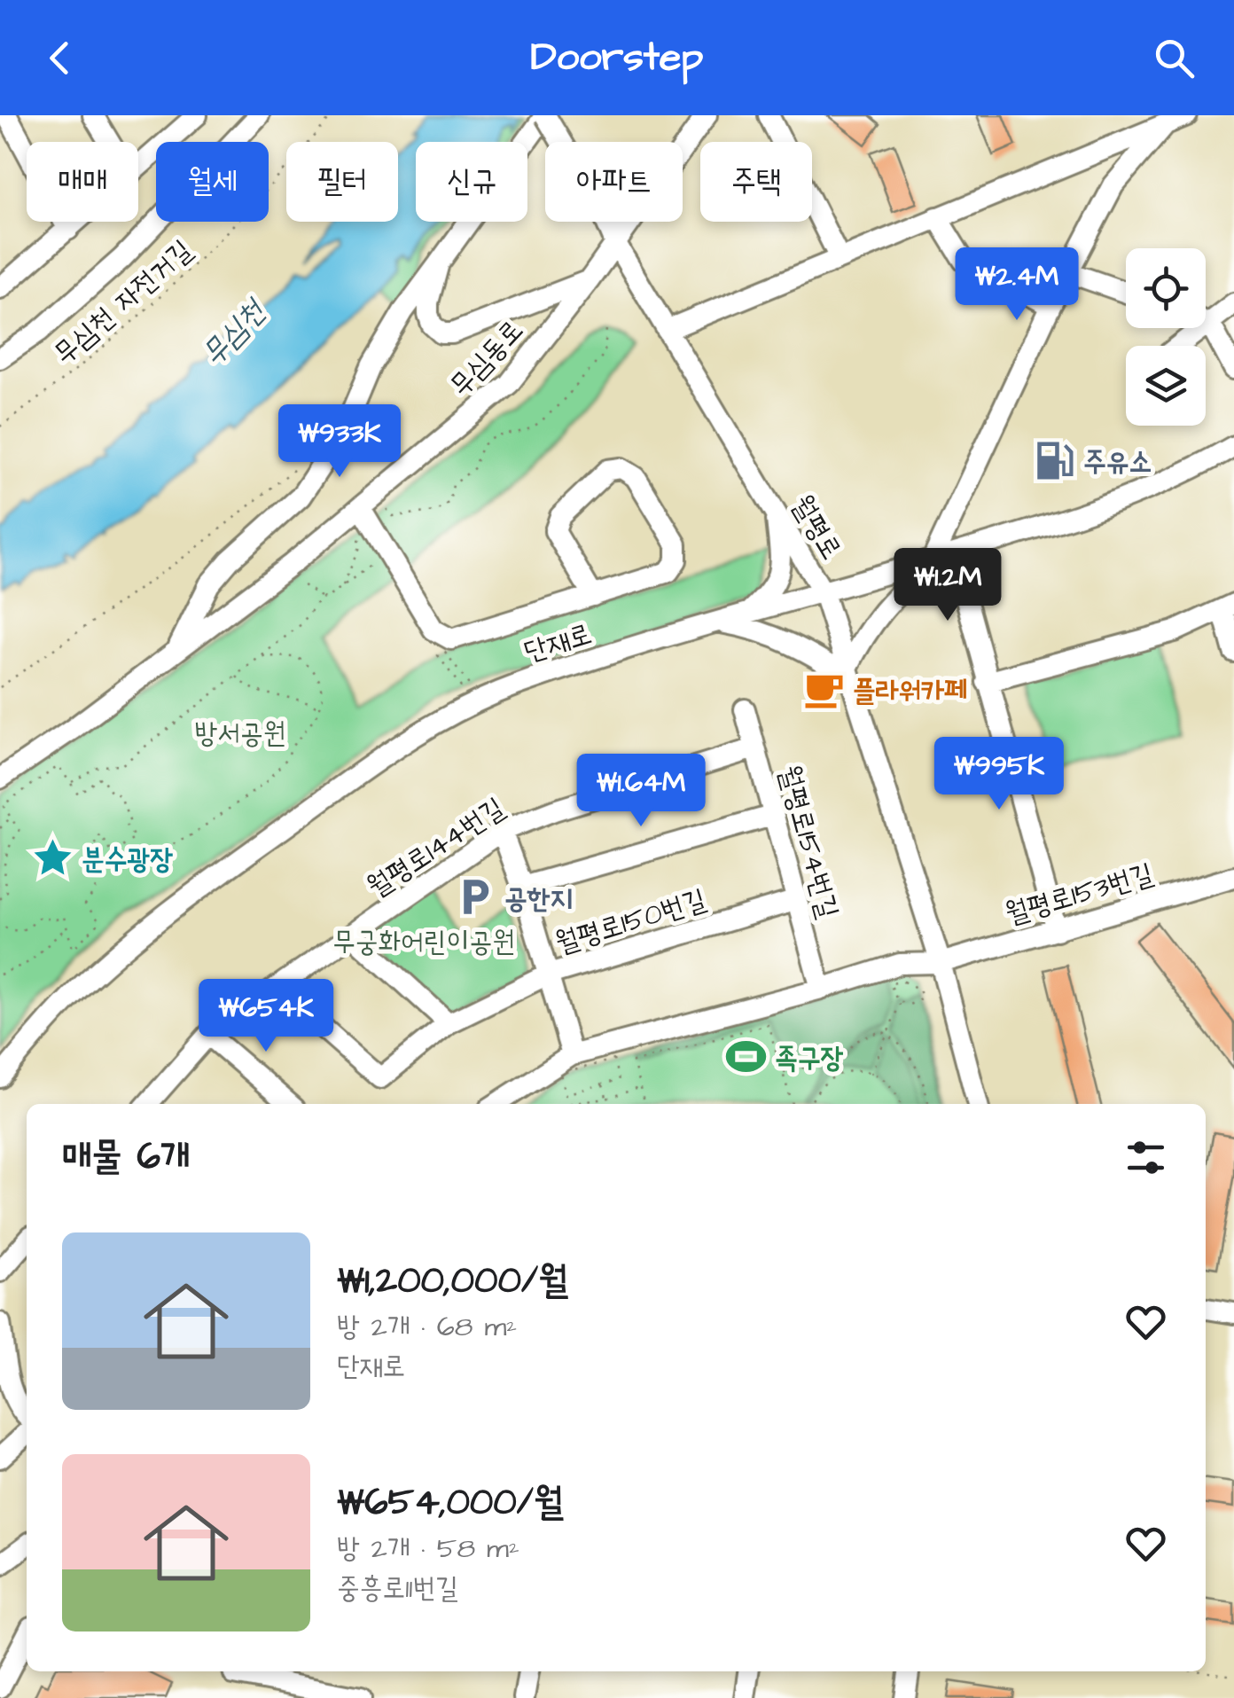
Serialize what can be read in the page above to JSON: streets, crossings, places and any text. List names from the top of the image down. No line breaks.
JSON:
{"streets":{"street":["무심동로","월평로","단재로","월평로154번길","월평로144번길","월평로153번길","월평로150번길"],"path":["무심천 자전거길"]},"crossings":[["무심동로","월평로"],["월평로","단재로"],["월평로","월평로153번길"],["월평로154번길","월평로144번길"],["월평로154번길","월평로153번길"],["월평로154번길","월평로150번길"],["월평로144번길","월평로150번길"]],"water":["무심천"],"parks":["방서공원","무궁화어린이공원"],"places":{"fuel station":["주유소"],"cafe":["플라워카페"],"place":["분수광장"],"parking":["공한지"],"sports":["족구장"]},"page":{"header":"Doorstep","chip":["매매","월세","필터","신규","아파트","주택"],"price":["₩2.4M","₩933K","₩1.2M","₩995K","₩1.64M","₩654K"],"heading":"매물 6개","list":[{"name":"₩1,200,000/월","note":"방 2개 · 68 m² · 단재로"},{"name":"₩654,000/월","note":"방 2개 · 58 m² · 중흥로11번길"}]}}
